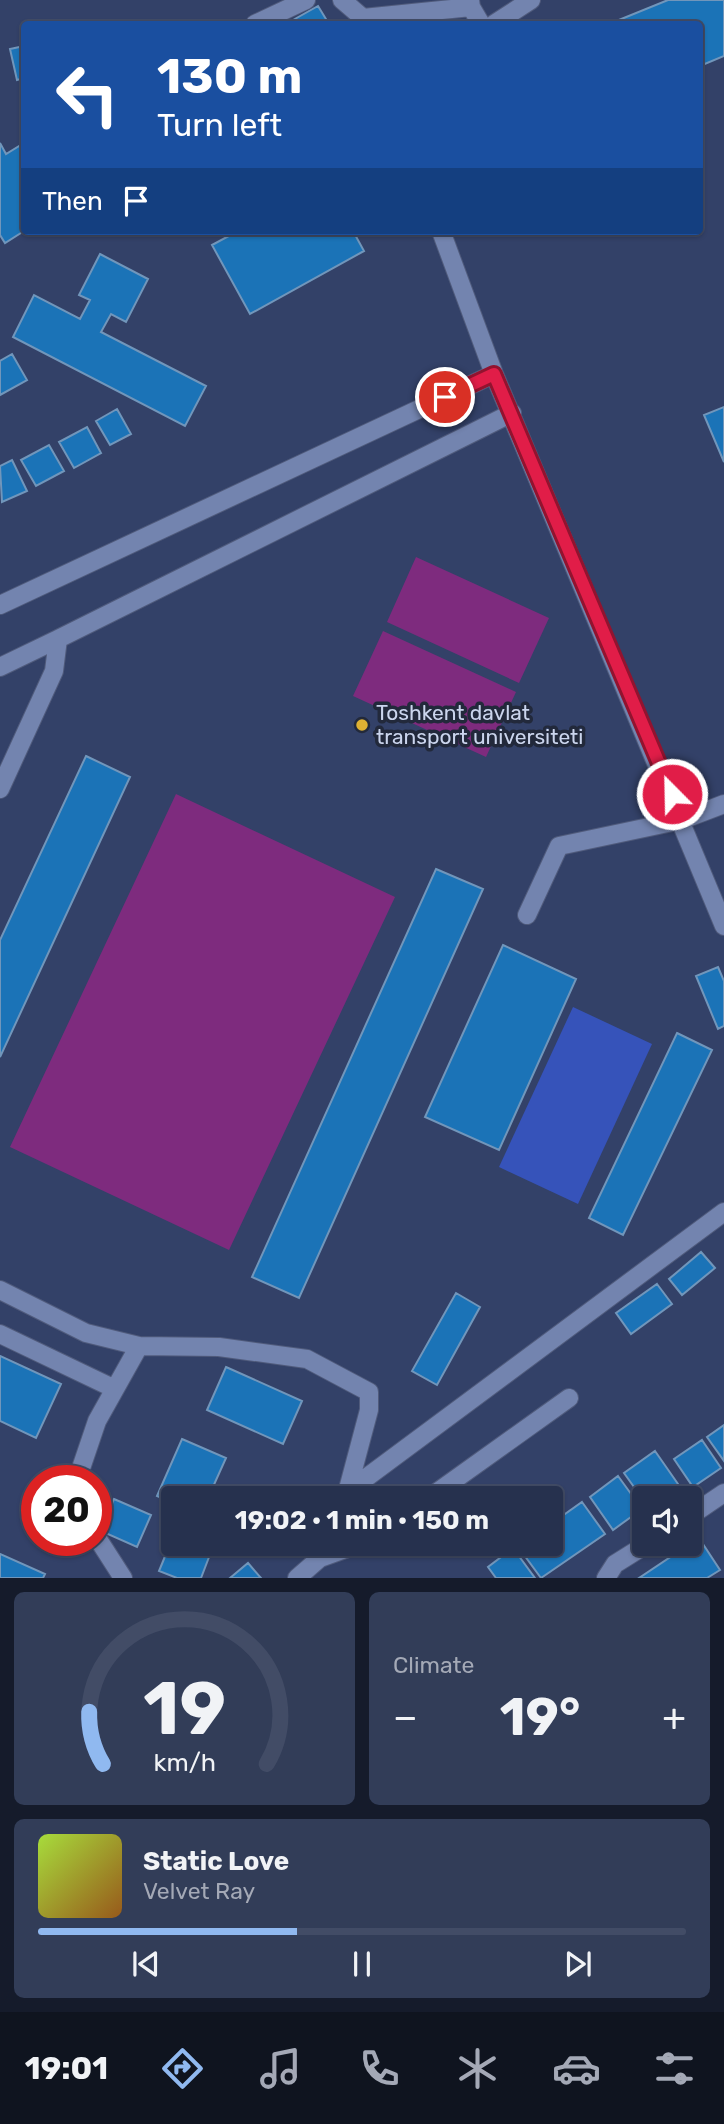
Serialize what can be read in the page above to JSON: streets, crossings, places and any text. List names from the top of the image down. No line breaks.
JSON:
{"places":["Toshkent davlat transport universiteti"],"page":{"turn":["130 m","Turn left"],"then":"Then","limit":"20","trip":"19:02 · 1 min · 150 m","tile":"Climate","heat":["−","19°","+"],"song":["Static Love","Velvet Ray"],"tabs":"19:01","gauge":["19","km/h"]}}
